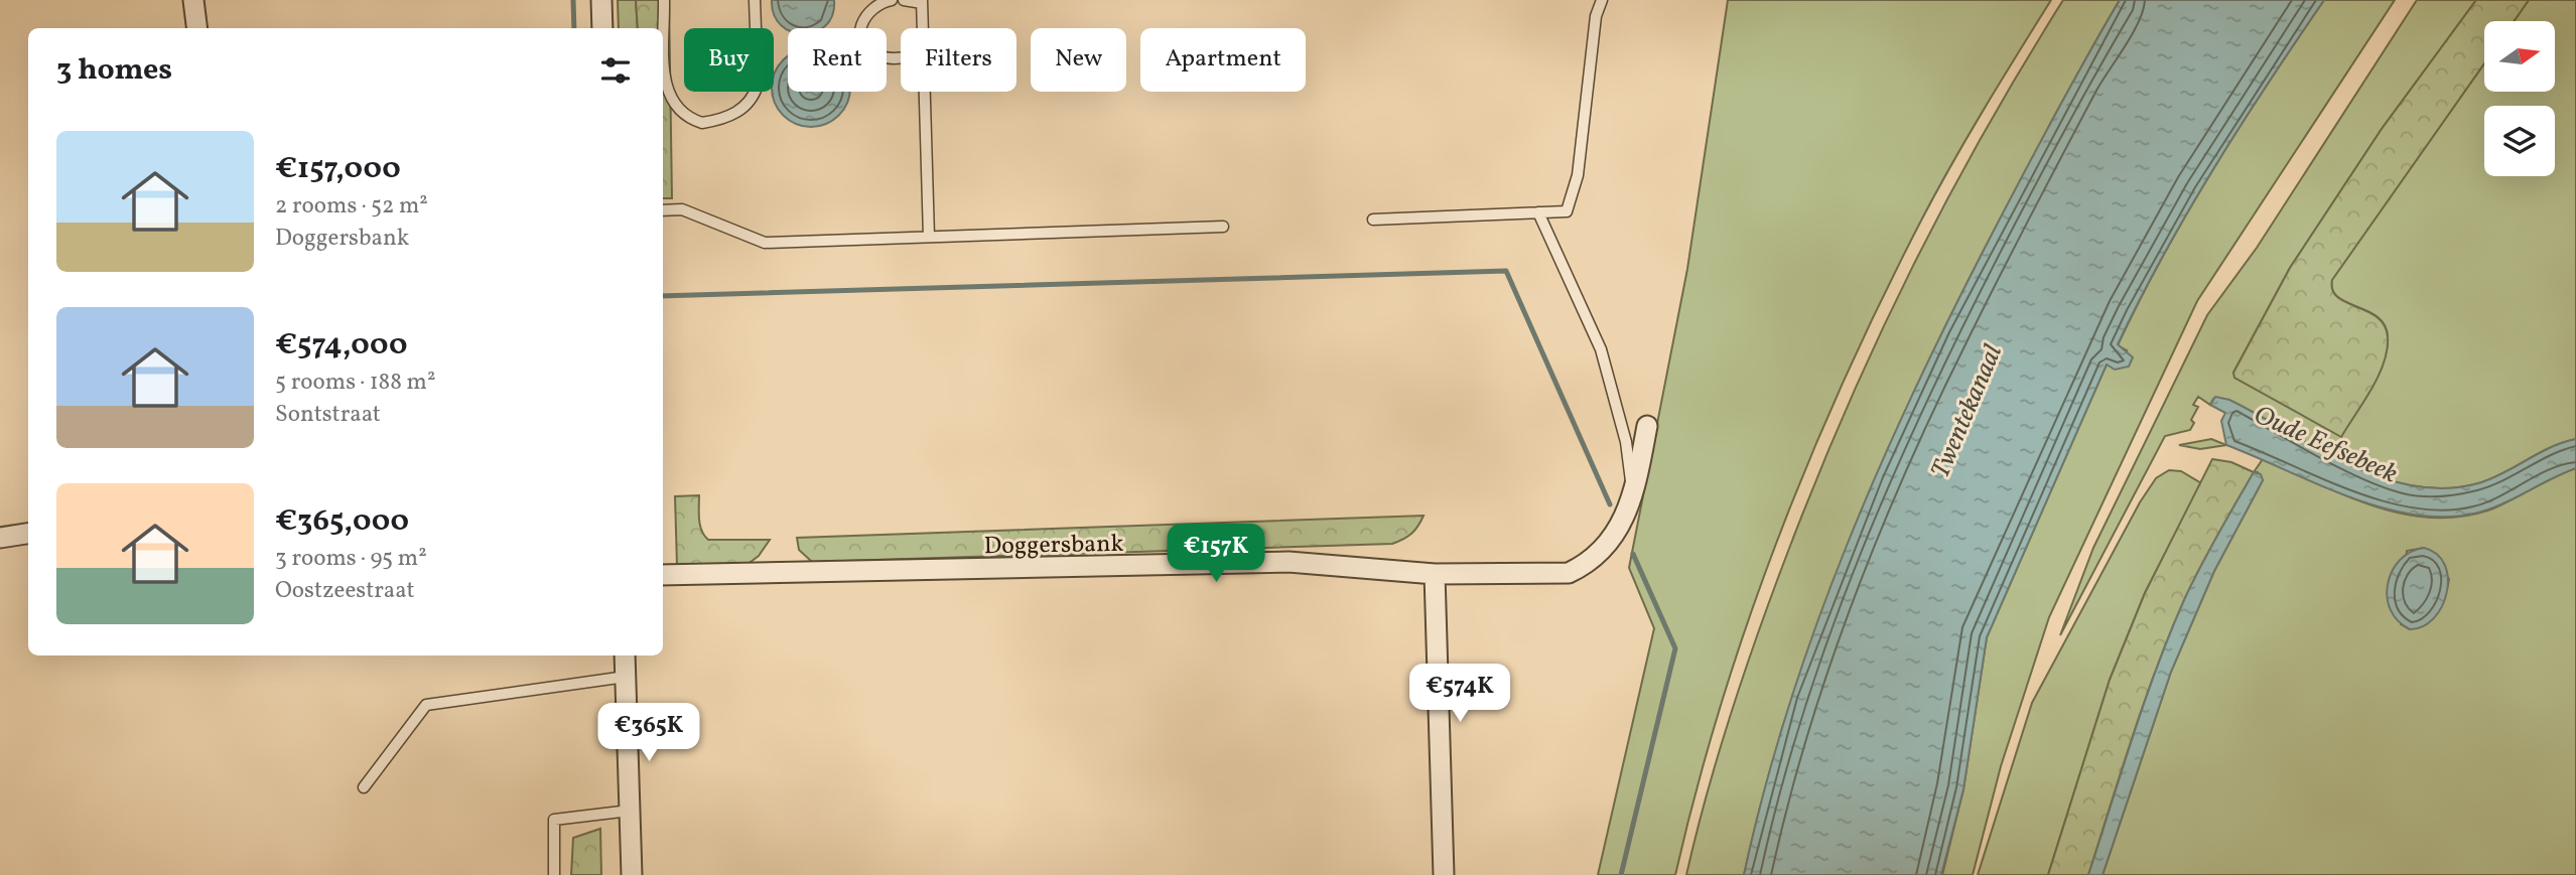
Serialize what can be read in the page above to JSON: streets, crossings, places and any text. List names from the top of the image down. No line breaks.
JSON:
{"streets":{"street":["Doggersbank"]},"water":["Twentekanaal","Oude Eefsebeek"],"north":"right","page":{"chip":["Buy","Rent","Filters","New","Apartment"],"heading":"3 homes","list":[{"name":"€157,000","note":"2 rooms · 52 m² · Doggersbank"},{"name":"€574,000","note":"5 rooms · 188 m² · Sontstraat"},{"name":"€365,000","note":"3 rooms · 95 m² · Oostzeestraat"}],"price":["€157K","€574K","€365K"]}}
